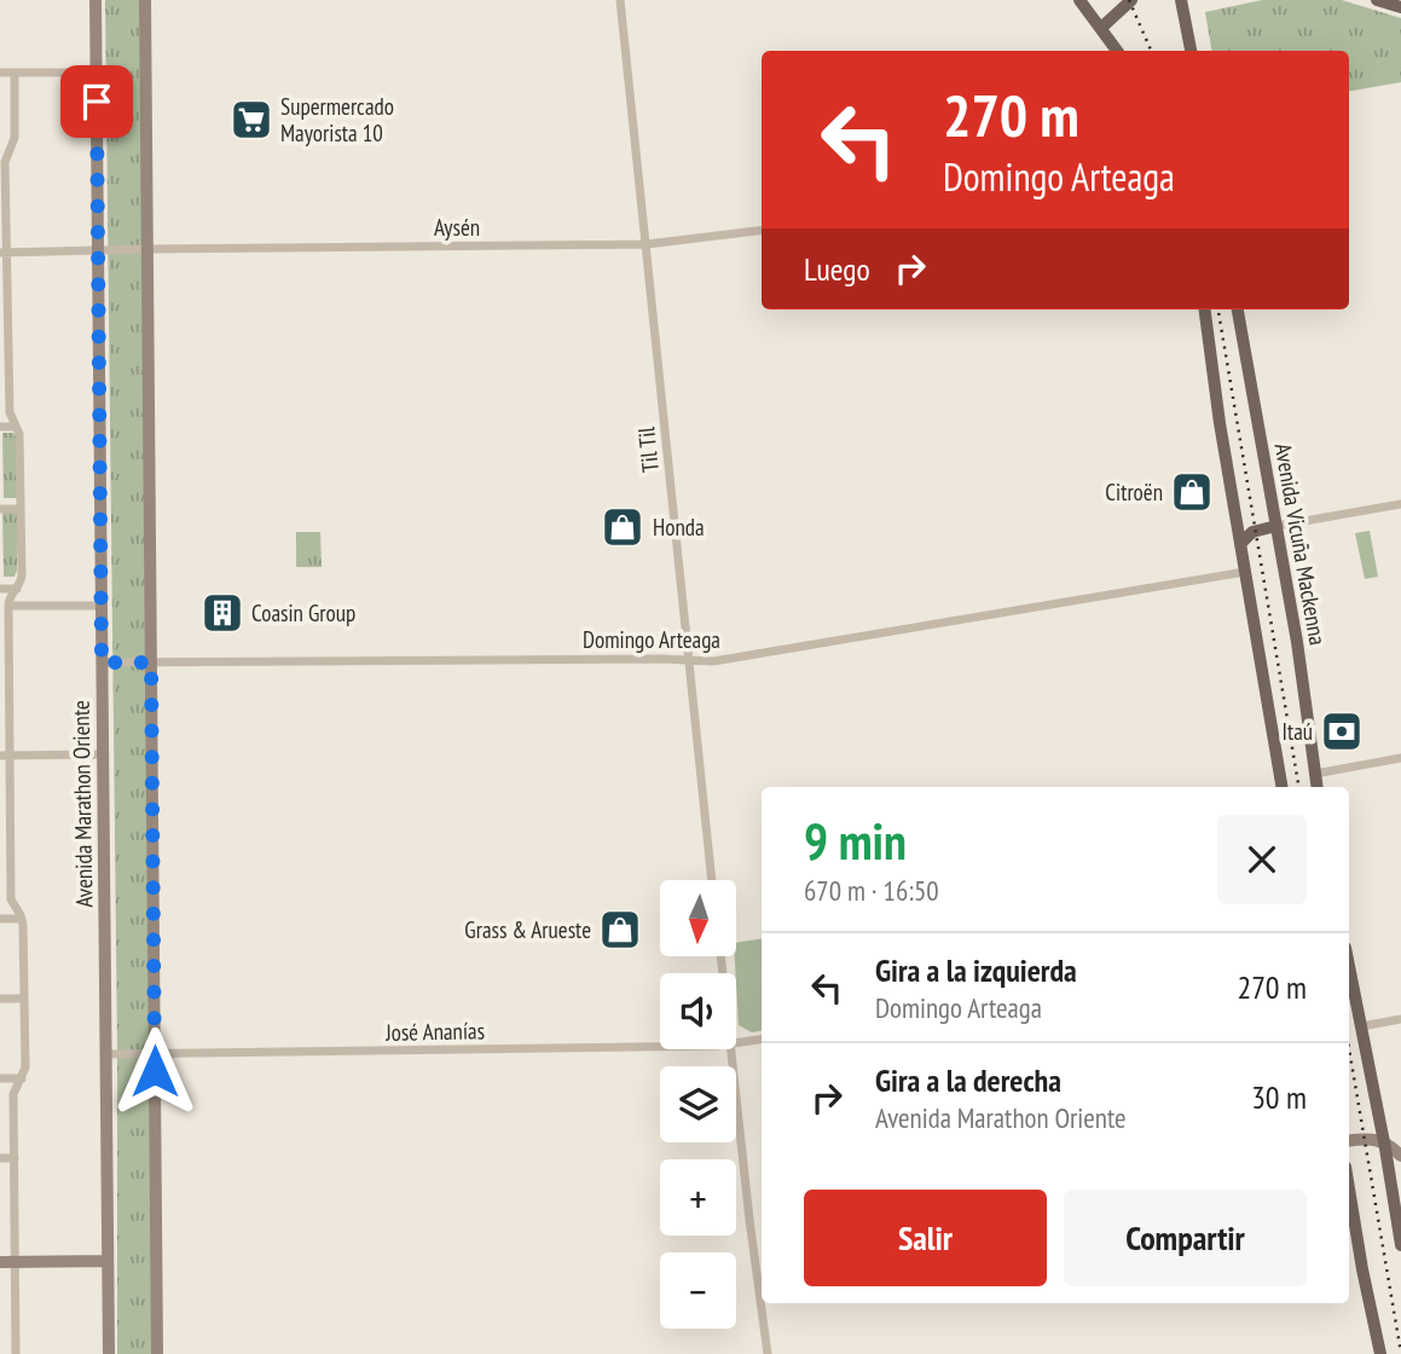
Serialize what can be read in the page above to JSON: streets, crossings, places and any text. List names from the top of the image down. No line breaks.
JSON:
{"streets":{"main road":["Avenida Vicuña Mackenna","Avenida Marathon Oriente"],"street":["Aysén","Til Til","Domingo Arteaga","José Ananías"]},"crossings":[["Aysén","Til Til"],["Aysén","Avenida Marathon Oriente"],["Til Til","Domingo Arteaga"],["Domingo Arteaga","Avenida Marathon Oriente"],["Avenida Marathon Oriente","José Ananías"]],"places":{"supermarket":["Supermercado Mayorista 10"],"shop":["Citroën","Honda","Grass & Arueste"],"building":["Coasin Group"],"bank":["Itaú"]},"north":"bottom","page":{"turn":["270 m","Domingo Arteaga"],"then":"Luego","heading":["9 min","670 m · 16:50"],"map_buttons":["+","−"],"list":[{"name":"Gira a la izquierda","note":"Domingo Arteaga","value":"270 m"},{"name":"Gira a la derecha","note":"Avenida Marathon Oriente","value":"30 m"}],"buttons":["Salir","Compartir"]}}
